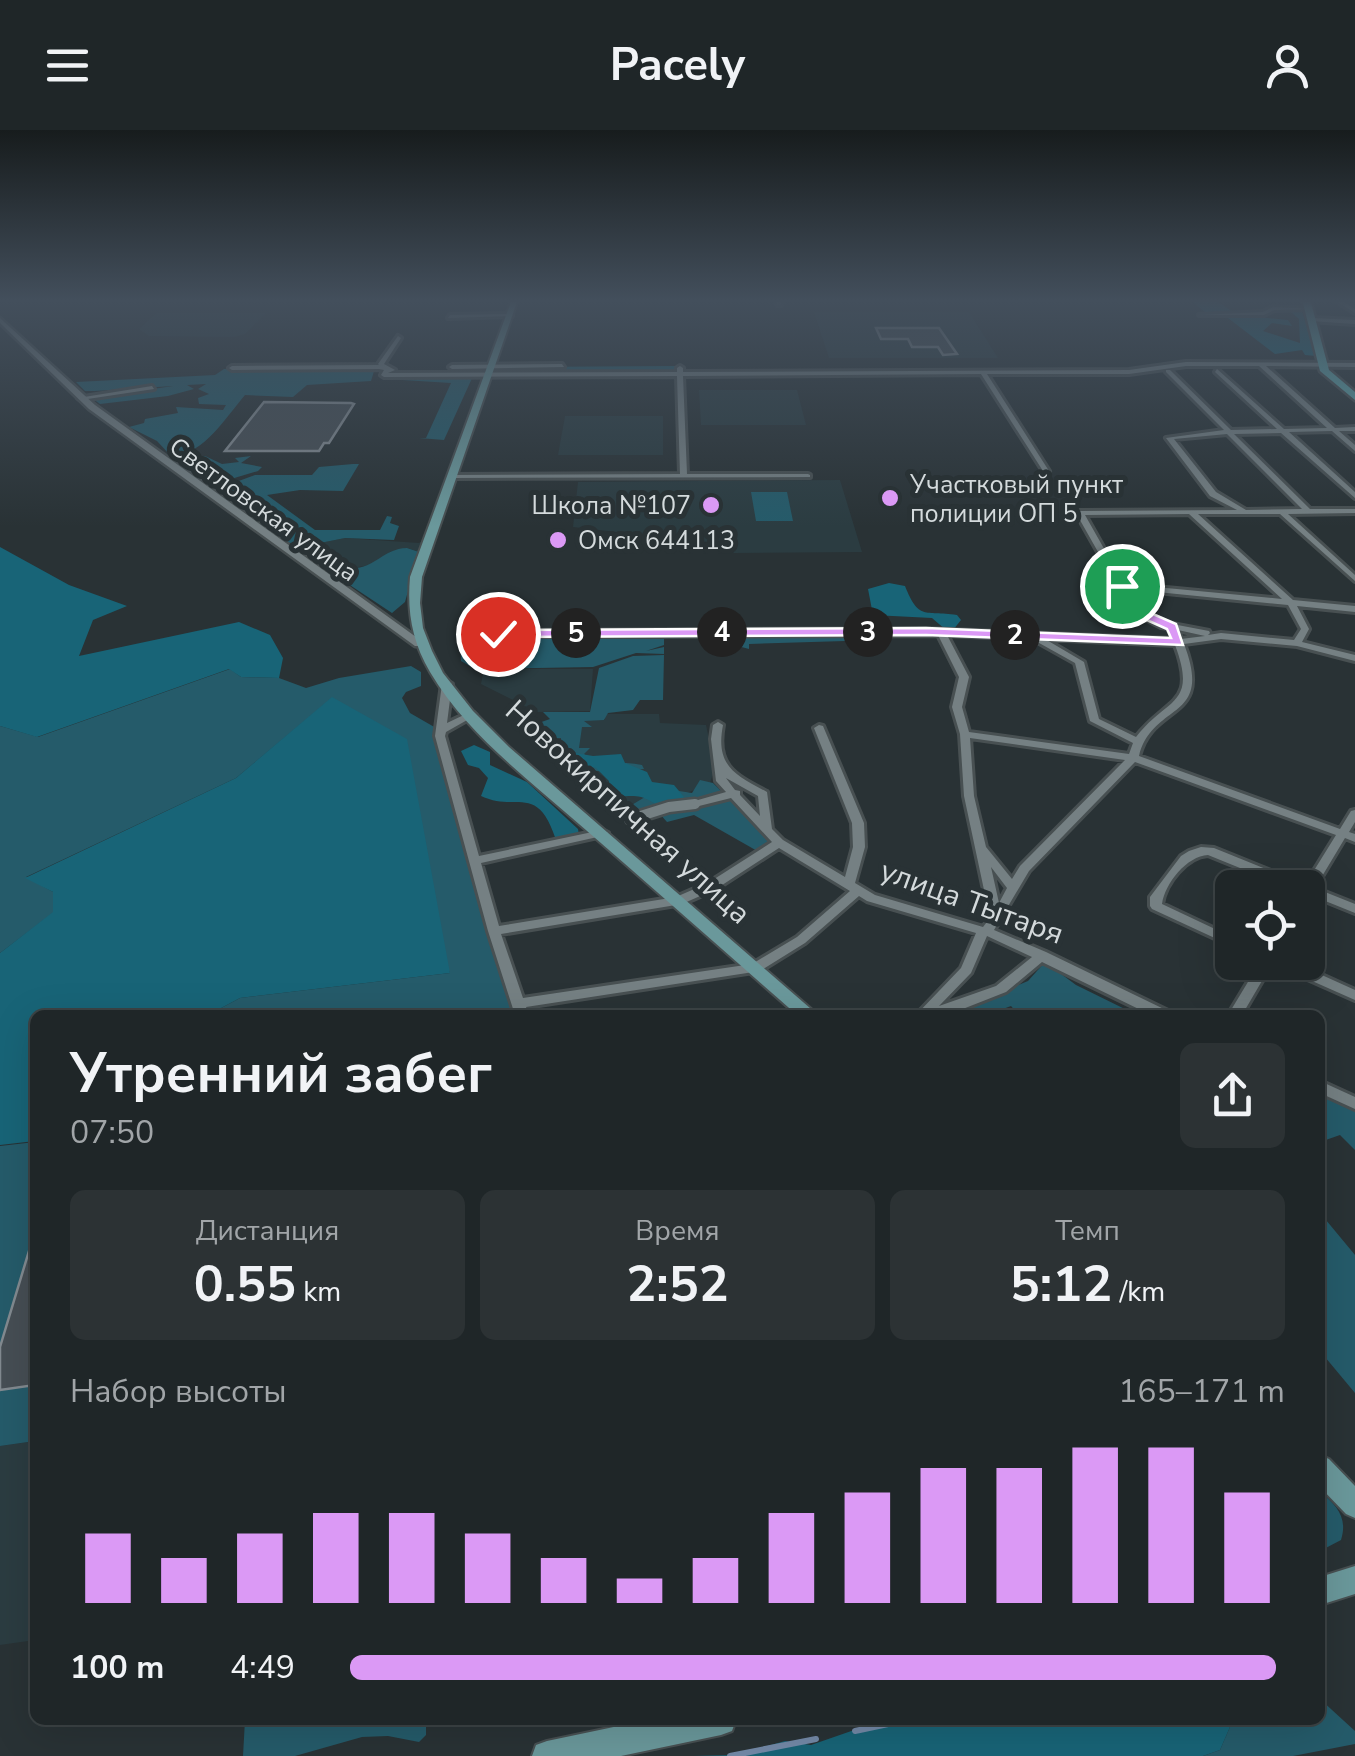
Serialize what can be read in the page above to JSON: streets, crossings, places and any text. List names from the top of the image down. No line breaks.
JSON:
{"streets":{"main road":["Новокирпичная улица"],"street":["Светловская улица","улица Тытаря"]},"crossings":[["Светловская улица","Новокирпичная улица"]],"places":["Участковый пункт полиции ОП 5","Школа №107","Омск 644113"],"page":{"header":"Pacely","pins":["3","4","5","2"],"heading":["Утренний забег","07:50"],"stats":[["Дистанция","0.55 km"],["Время","2:52"],["Темп","5:12 /km"]],"chart":["Набор высоты","165–171 m"],"list":[{"name":"100 m","note":"4:49"}]}}
